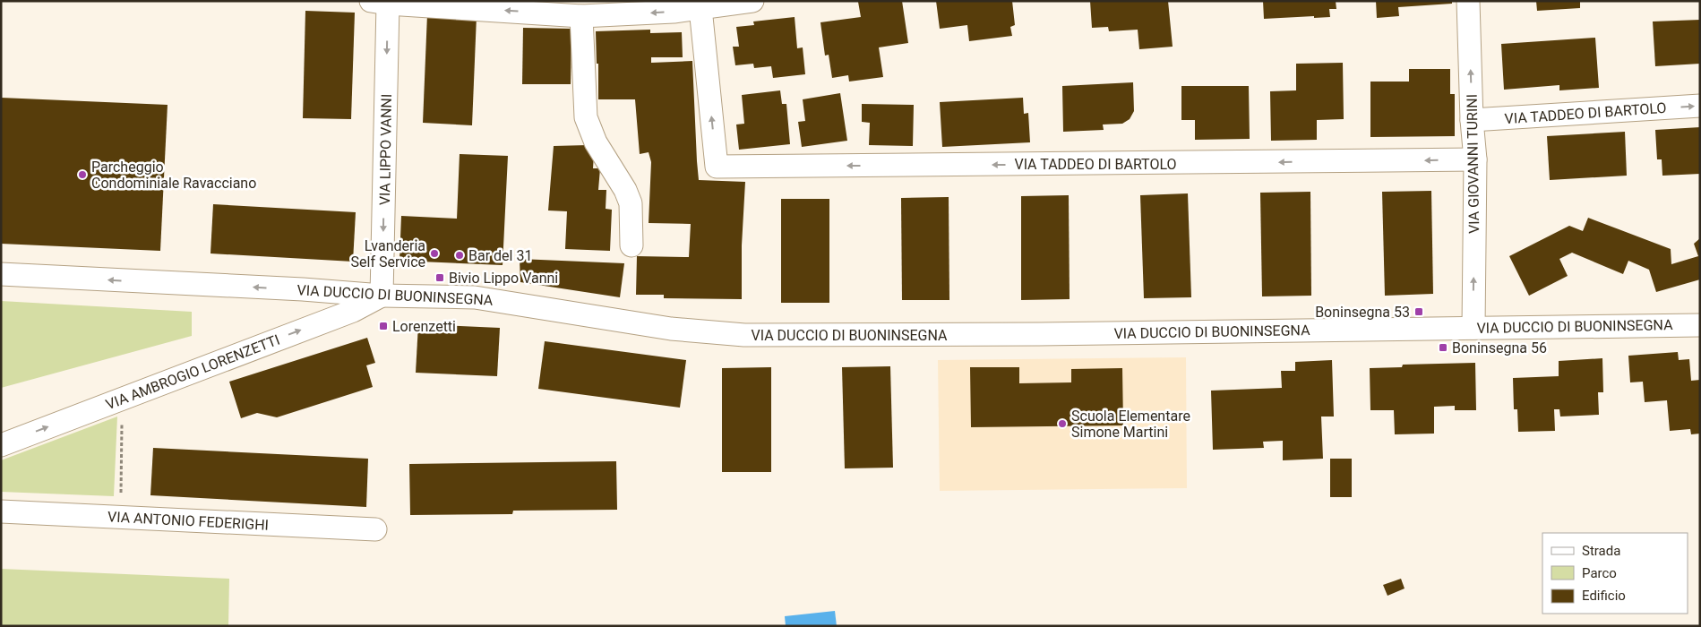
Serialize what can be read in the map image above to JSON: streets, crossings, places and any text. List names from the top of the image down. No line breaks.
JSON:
{"streets":{"street":["VIA TADDEO DI BARTOLO","VIA LIPPO VANNI","VIA GIOVANNI TURINI","VIA DUCCIO DI BUONINSEGNA","VIA AMBROGIO LORENZETTI","VIA ANTONIO FEDERIGHI"]},"crossings":[["VIA TADDEO DI BARTOLO","VIA GIOVANNI TURINI"],["VIA LIPPO VANNI","VIA DUCCIO DI BUONINSEGNA"],["VIA LIPPO VANNI","VIA AMBROGIO LORENZETTI"],["VIA GIOVANNI TURINI","VIA DUCCIO DI BUONINSEGNA"],["VIA DUCCIO DI BUONINSEGNA","VIA AMBROGIO LORENZETTI"]],"one_way":["VIA LIPPO VANNI","VIA GIOVANNI TURINI","VIA AMBROGIO LORENZETTI"],"places":{"other":["Parcheggio Condominiale Ravacciano","Lvanderia Self Service","Bar del 31","Scuola Elementare Simone Martini"],"transit":["Bivio Lippo Vanni","Boninsegna 53","Lorenzetti","Boninsegna 56"]},"legend":["Strada","Parco","Edificio"]}
